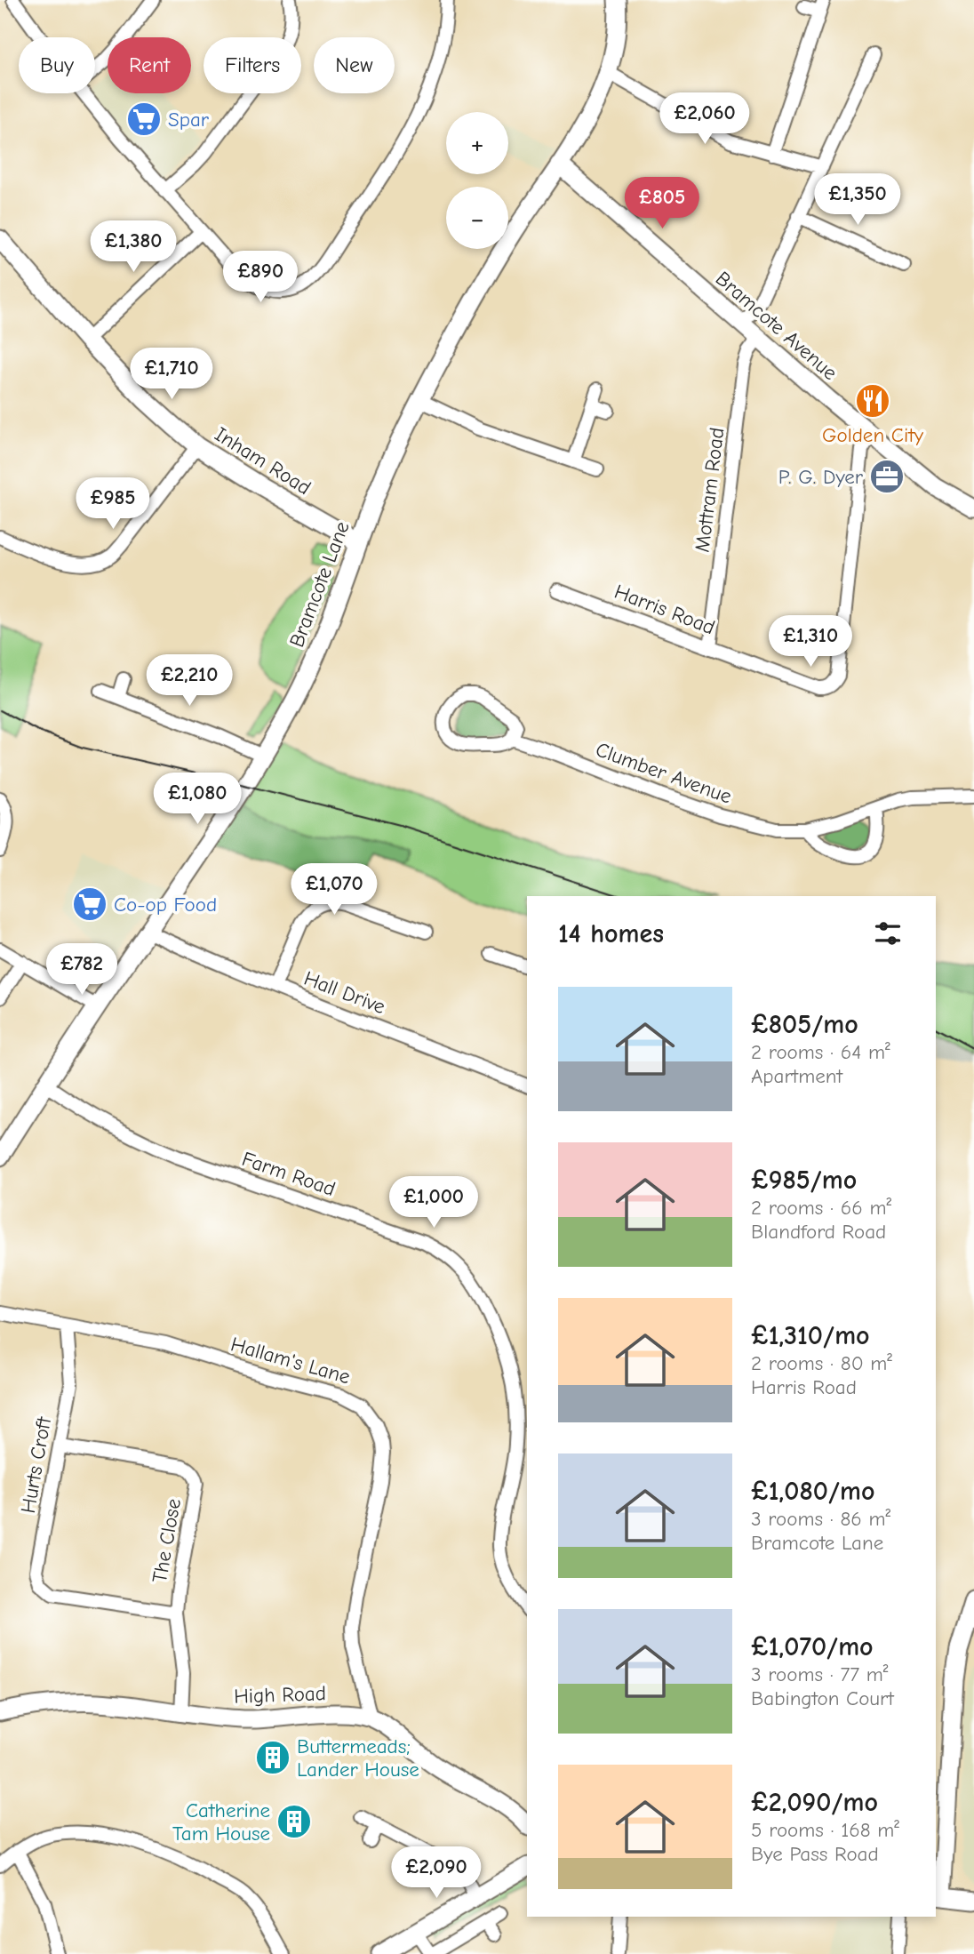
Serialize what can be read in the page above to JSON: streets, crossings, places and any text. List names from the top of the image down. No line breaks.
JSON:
{"streets":{"street":["Bramcote Avenue","Inham Road","Mottram Road","Bramcote Lane","Harris Road","Clumber Avenue","Hall Drive","Farm Road","Hallam's Lane","Hurts Croft","The Close","High Road"]},"crossings":[["Bramcote Avenue","Mottram Road"],["Bramcote Avenue","Bramcote Lane"],["Bramcote Avenue","Harris Road"],["Inham Road","Bramcote Lane"],["Mottram Road","Harris Road"],["Bramcote Lane","Hall Drive"],["Bramcote Lane","Farm Road"],["Hallam's Lane","Hurts Croft"],["Hallam's Lane","High Road"],["Hurts Croft","The Close"],["The Close","High Road"]],"places":{"supermarket":["Spar","Co-op Food"],"restaurant":["Golden City"],"office":["P. G. Dyer"],"building":["Buttermeads; Lander House","Catherine Tam House"]},"page":{"chip":["Buy","Rent","Filters","New"],"price":["£2,060","£1,350","£805","£1,380","£890","£1,710","£985","£1,310","£2,210","£1,080","£1,070","£782","£1,000","£2,090"],"map_buttons":["+","−"],"heading":"14 homes","list":[{"name":"£805/mo","note":"2 rooms · 64 m² · Apartment"},{"name":"£985/mo","note":"2 rooms · 66 m² · Blandford Road"},{"name":"£1,310/mo","note":"2 rooms · 80 m² · Harris Road"},{"name":"£1,080/mo","note":"3 rooms · 86 m² · Bramcote Lane"},{"name":"£1,070/mo","note":"3 rooms · 77 m² · Babington Court"},{"name":"£2,090/mo","note":"5 rooms · 168 m² · Bye Pass Road"}]}}
